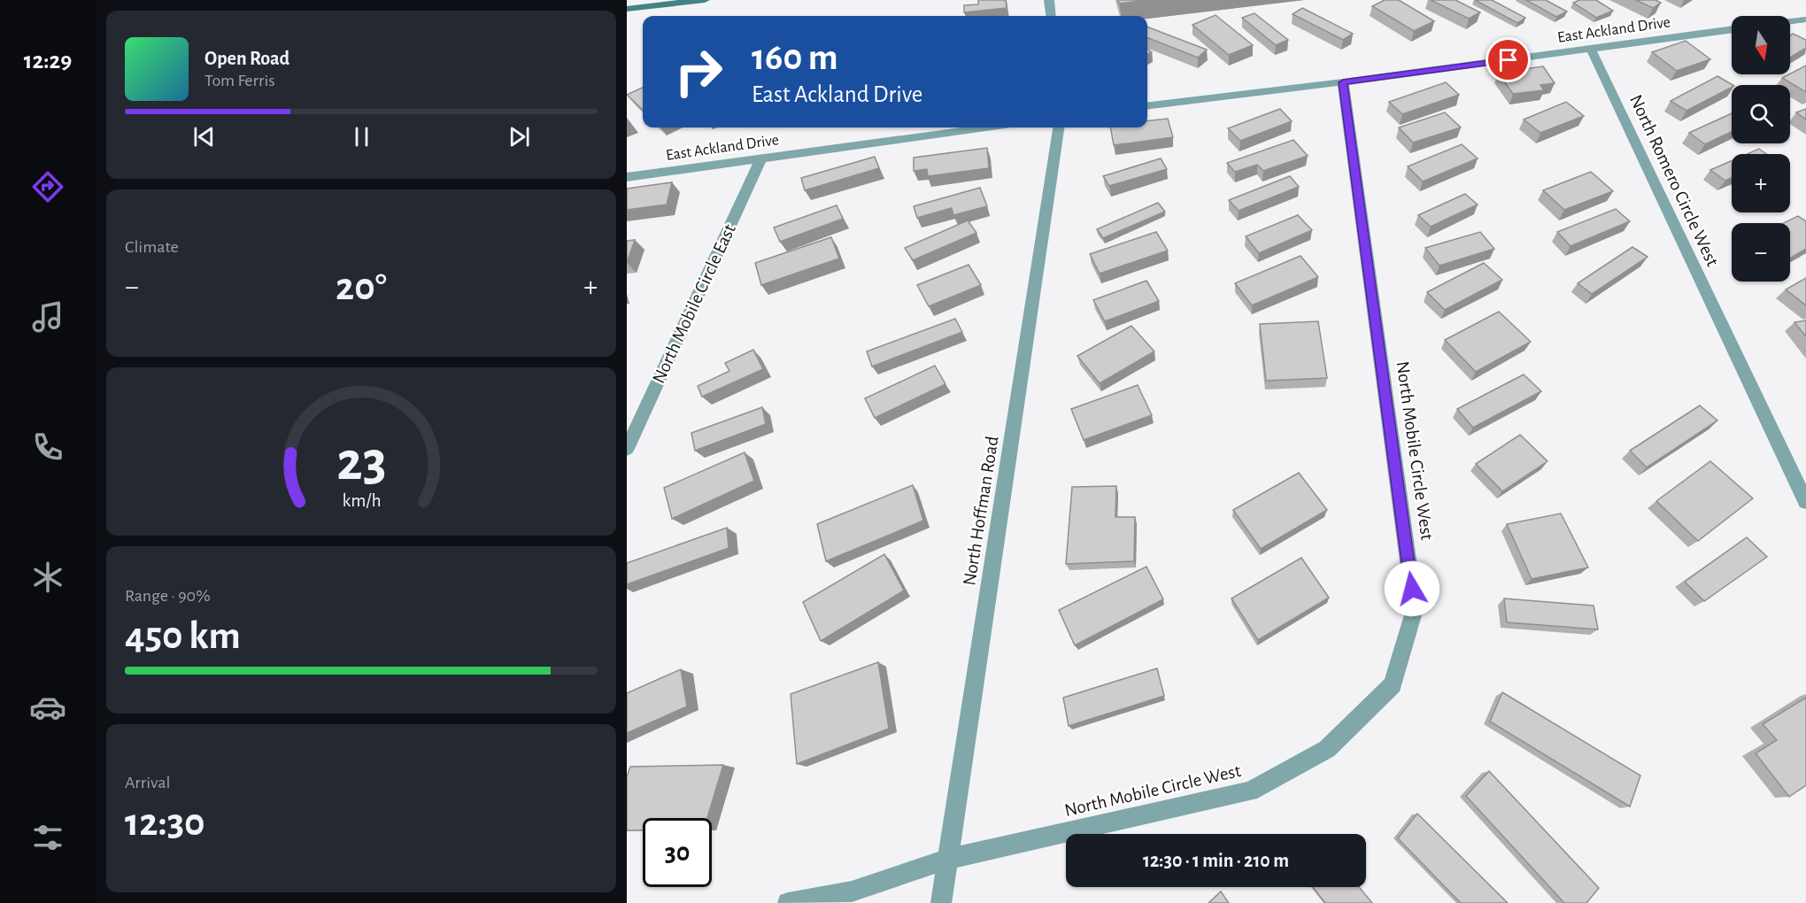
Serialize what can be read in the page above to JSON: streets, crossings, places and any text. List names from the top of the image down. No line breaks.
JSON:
{"streets":{"street":["East Ackland Drive","North Romero Circle West","North Mobile Circle East","North Mobile Circle West","North Hoffman Road"]},"crossings":[["East Ackland Drive","North Romero Circle West"],["East Ackland Drive","North Mobile Circle East"],["East Ackland Drive","North Mobile Circle West"],["North Mobile Circle West","North Hoffman Road"]],"north":"bottom","page":{"tabs":"12:29","map_buttons":["+","−"],"turn":["160 m","East Ackland Drive"],"song":["Open Road","Tom Ferris"],"tile":["Climate",["Range · 90%","450 km"],["Arrival","12:30"]],"heat":["−","20°","+"],"limit":"30","trip":"12:30 · 1 min · 210 m","gauge":["23","km/h"]}}
